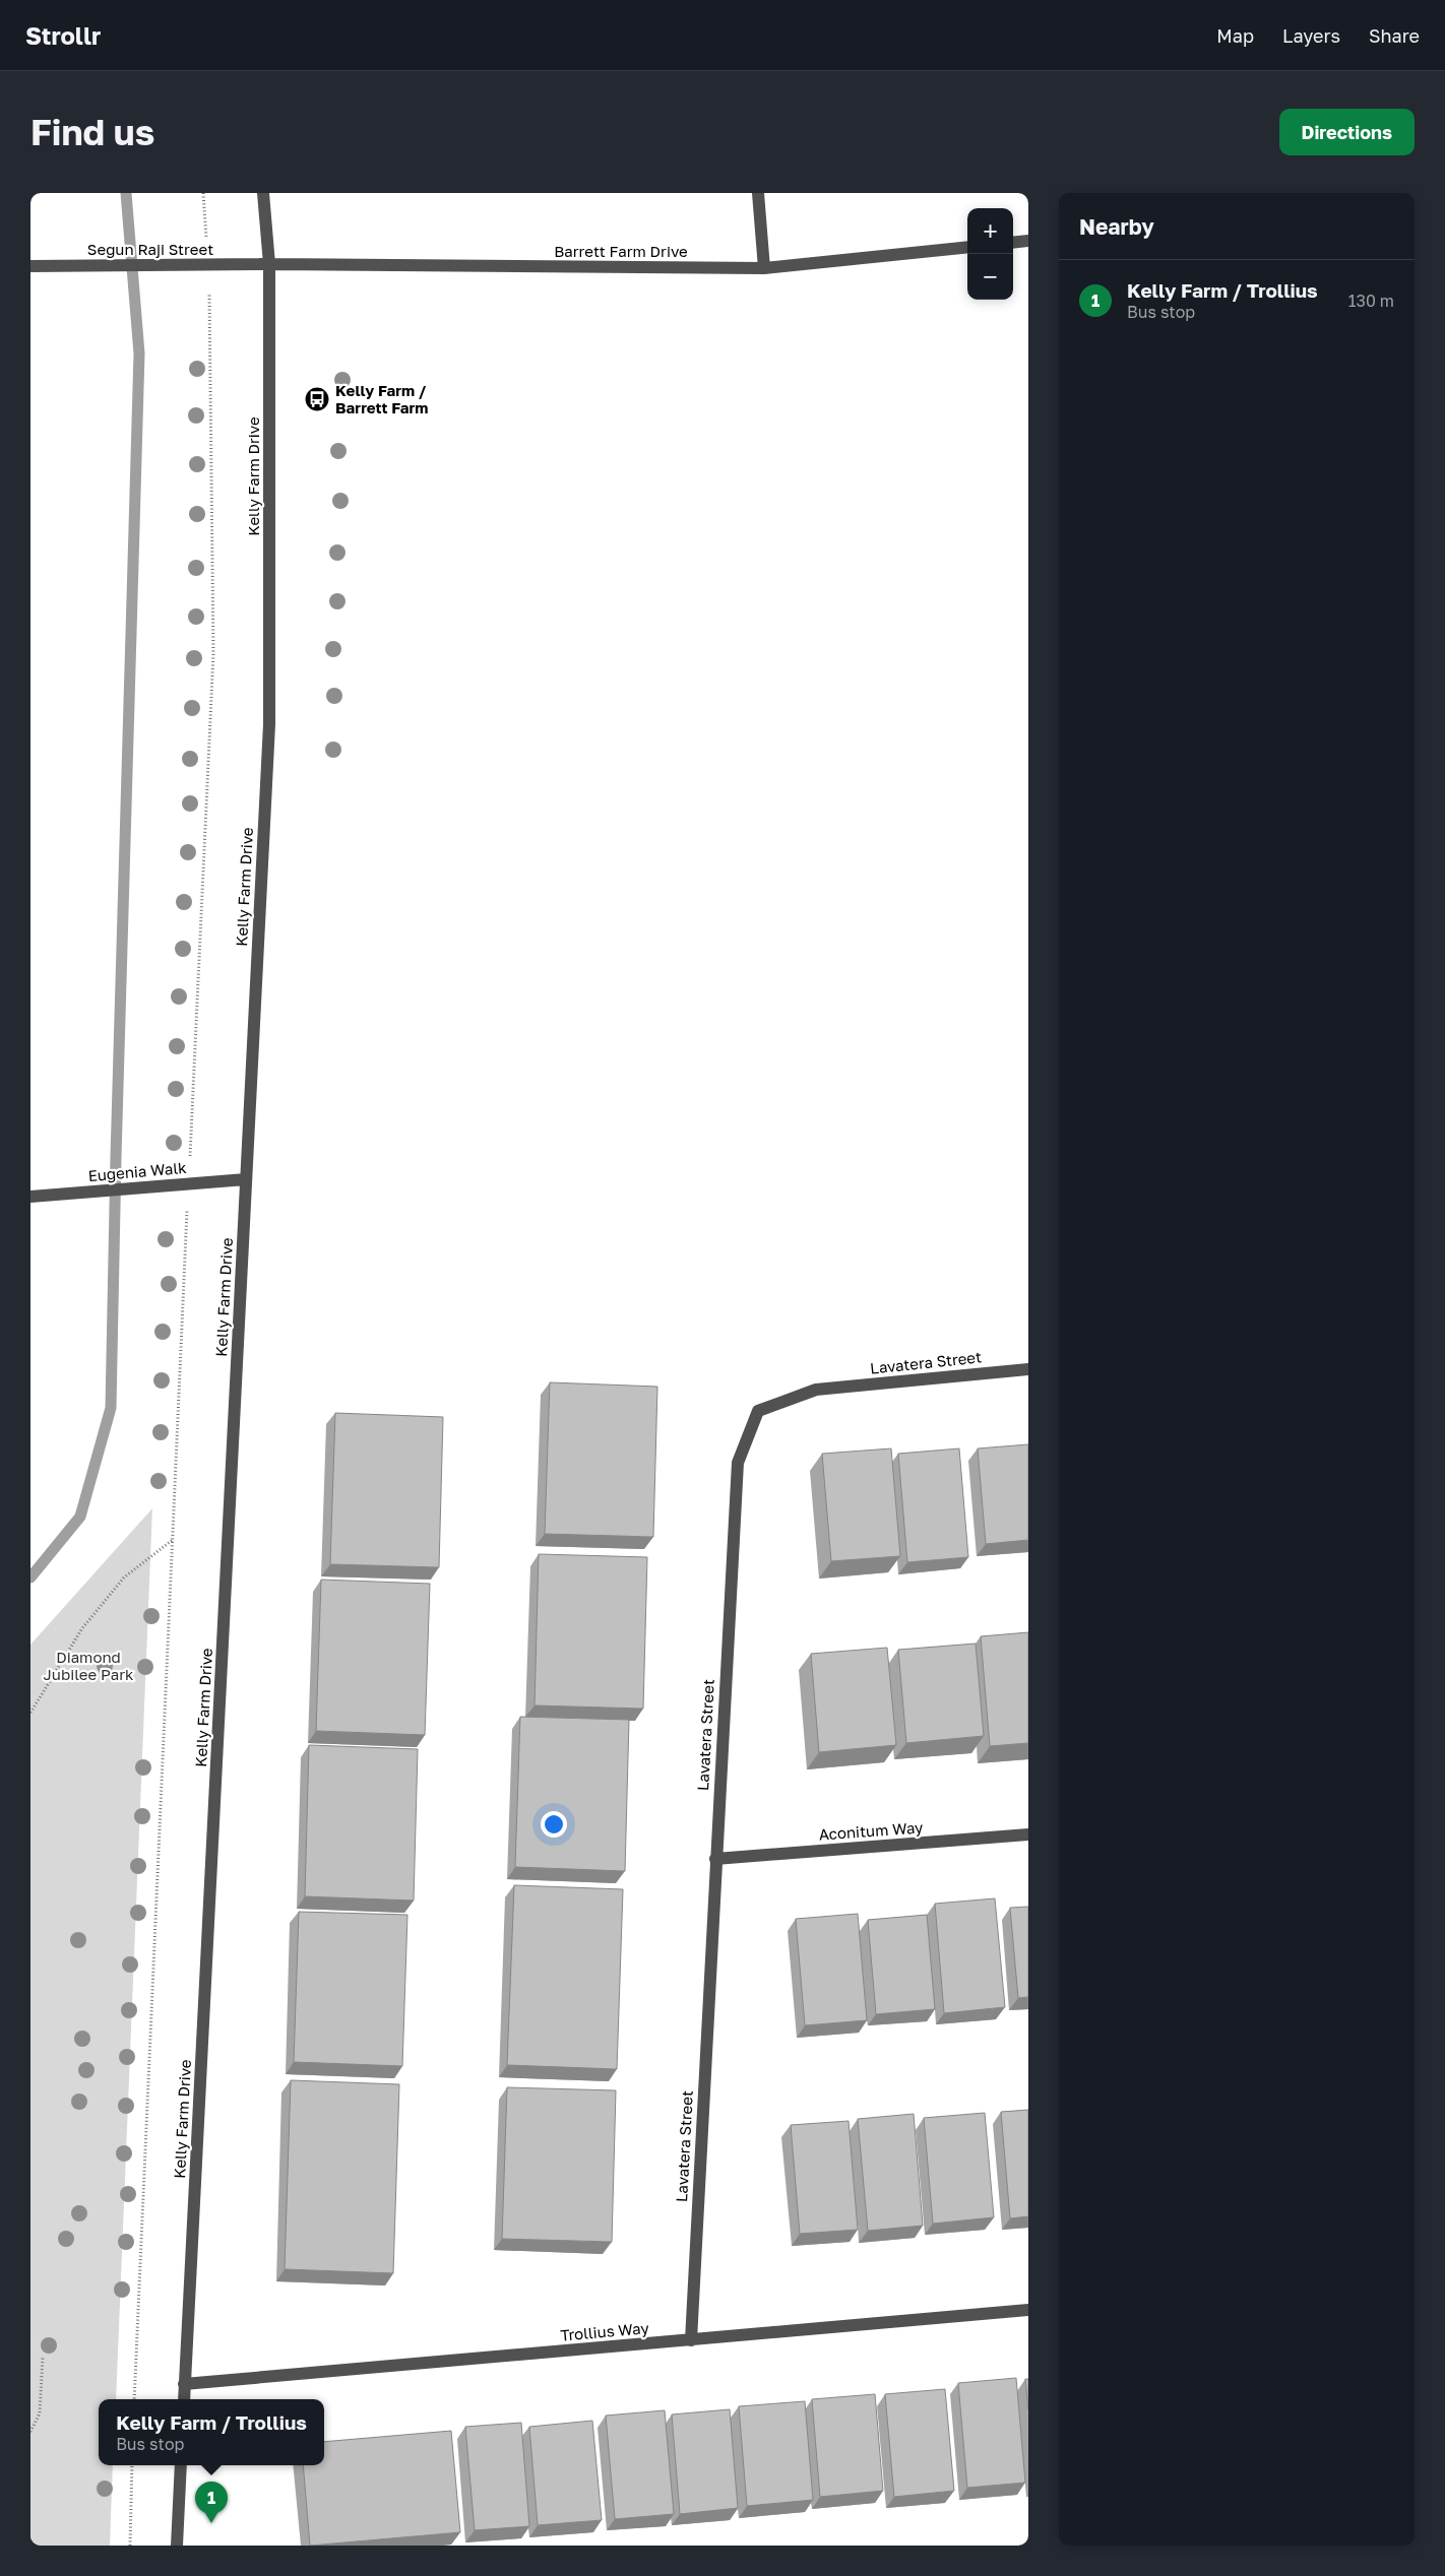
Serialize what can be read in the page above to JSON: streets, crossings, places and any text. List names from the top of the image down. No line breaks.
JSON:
{"streets":{"street":["Segun Raji Street","Barrett Farm Drive","Kelly Farm Drive","Eugenia Walk","Lavatera Street","Aconitum Way","Trollius Way"]},"crossings":[["Segun Raji Street","Barrett Farm Drive"],["Segun Raji Street","Kelly Farm Drive"],["Barrett Farm Drive","Kelly Farm Drive"],["Kelly Farm Drive","Eugenia Walk"],["Kelly Farm Drive","Trollius Way"],["Lavatera Street","Aconitum Way"],["Lavatera Street","Trollius Way"]],"parks":["Diamond Jubilee Park"],"places":{"bus stop":["Kelly Farm / Barrett Farm"]},"page":{"header":"Strollr","nav":["Map","Layers","Share"],"buttons":"Directions","title":"Find us","heading":"Nearby","map_buttons":["+","−"],"list":[{"mark":"1","name":"Kelly Farm / Trollius","note":"Bus stop","value":"130 m"}],"popup":["Kelly Farm / Trollius","Bus stop"],"pins":"1"}}
